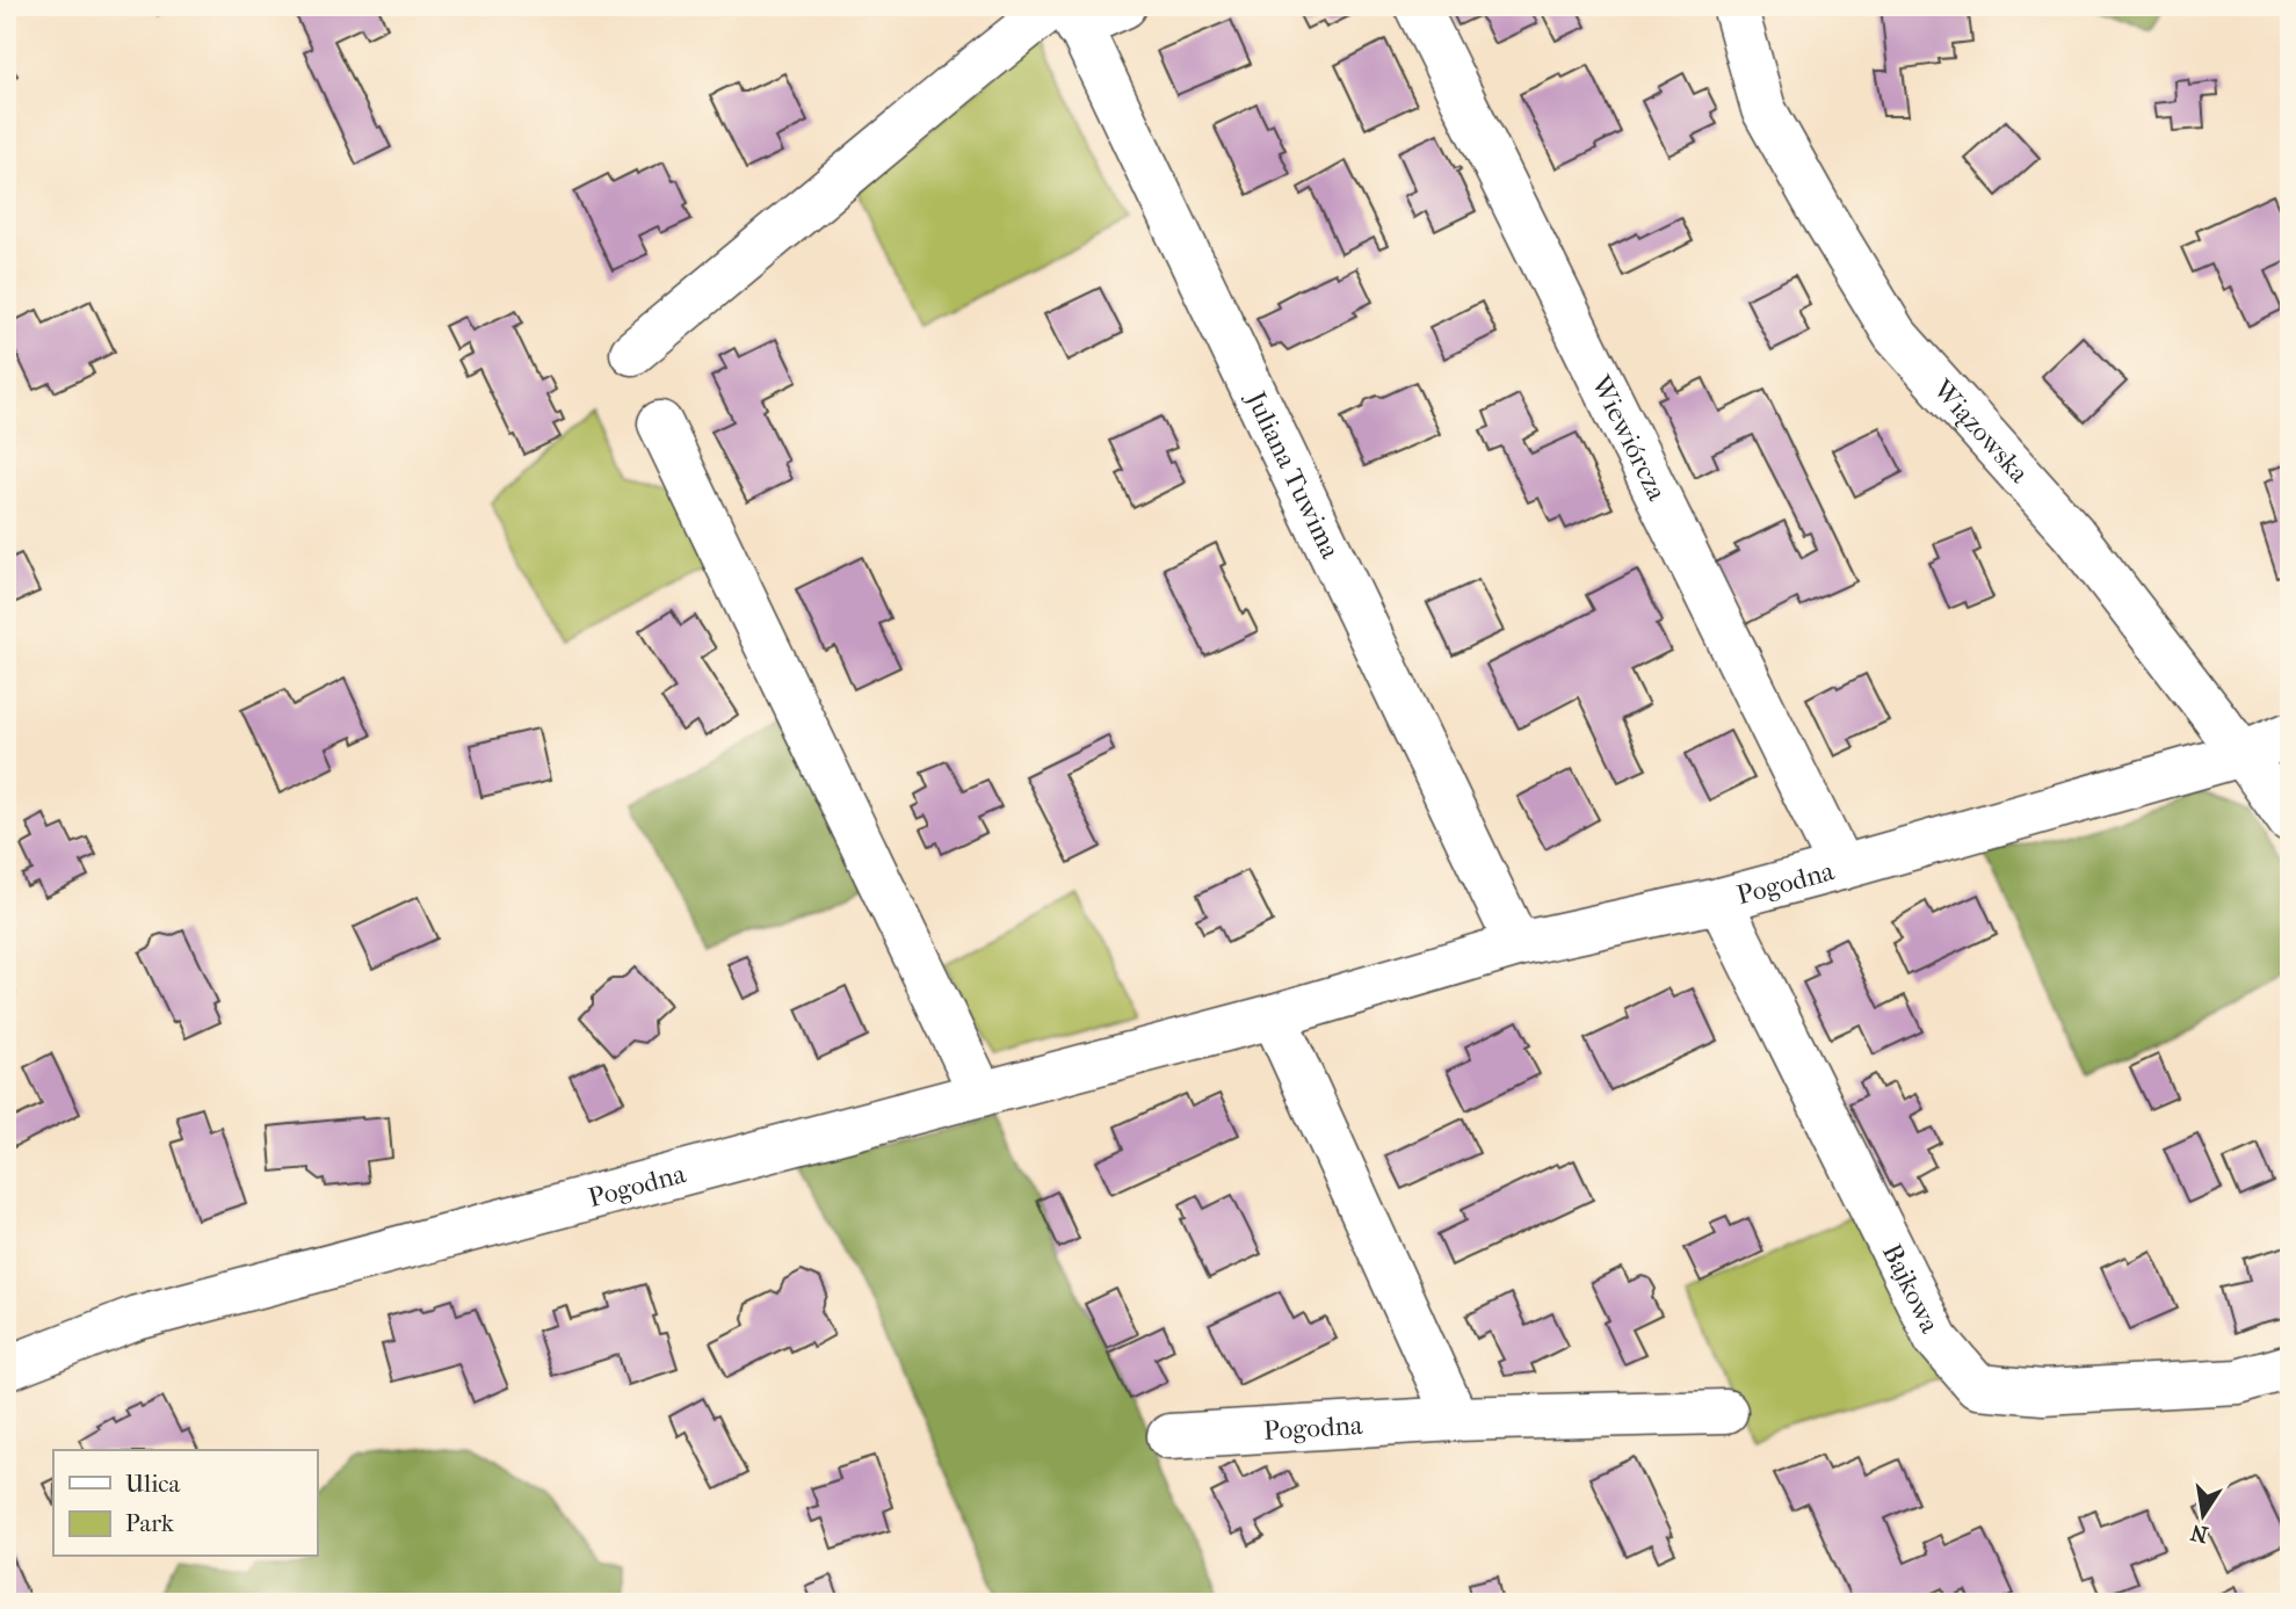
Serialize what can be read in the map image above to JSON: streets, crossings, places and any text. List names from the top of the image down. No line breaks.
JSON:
{"streets":{"street":["Wiązowska","Wiewiórcza","Juliana Tuwima","Pogodna","Bajkowa"]},"crossings":[["Wiązowska","Pogodna"],["Wiewiórcza","Pogodna"],["Juliana Tuwima","Pogodna"],["Pogodna","Bajkowa"]],"legend":["Ulica","Park"],"north":"bottom"}
